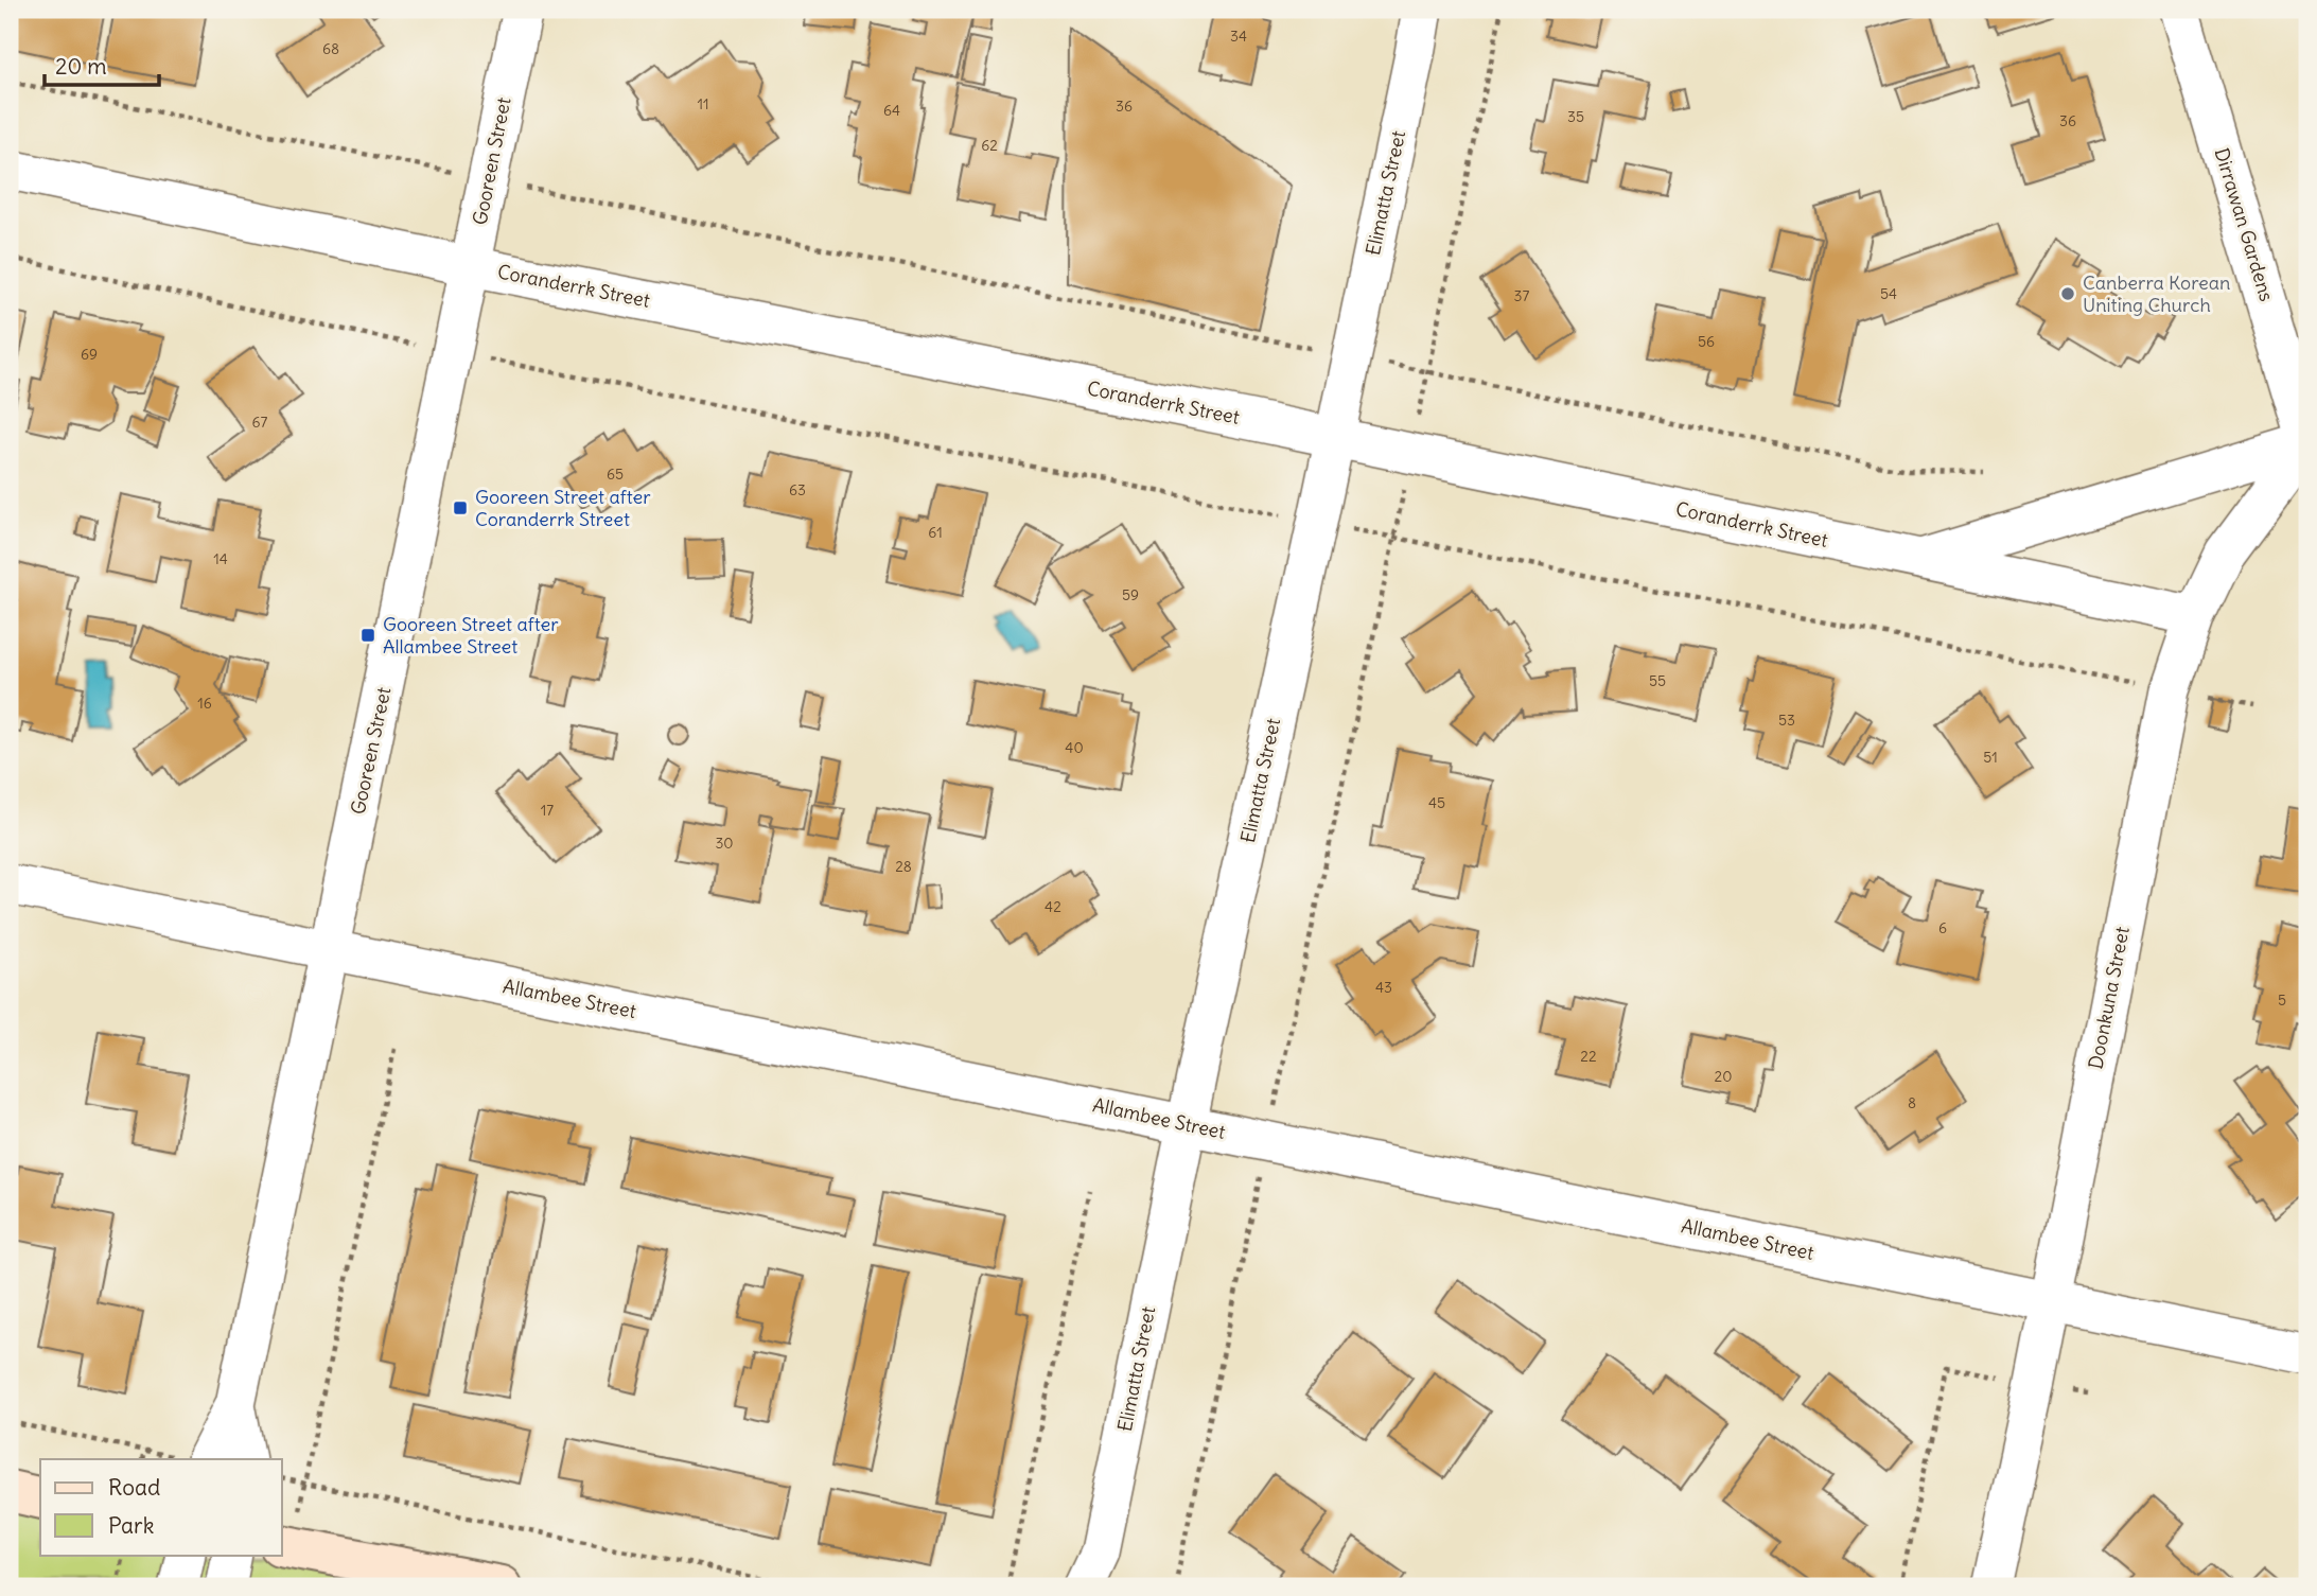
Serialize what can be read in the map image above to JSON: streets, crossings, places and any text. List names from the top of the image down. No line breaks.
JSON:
{"streets":{"street":["Gooreen Street","Elimatta Street","Dirrawan Gardens","Coranderrk Street","Doonkuna Street","Allambee Street"]},"crossings":[["Gooreen Street","Coranderrk Street"],["Gooreen Street","Allambee Street"],["Elimatta Street","Coranderrk Street"],["Elimatta Street","Allambee Street"],["Dirrawan Gardens","Coranderrk Street"],["Dirrawan Gardens","Doonkuna Street"],["Coranderrk Street","Doonkuna Street"],["Doonkuna Street","Allambee Street"]],"places":{"other":["Canberra Korean Uniting Church"],"transit":["Gooreen Street after Coranderrk Street","Gooreen Street after Allambee Street"]},"house_numbers":["34","68","11","36","64","35","36","62","54","37","56","69","67","65","63","61","14","59","55","16","53","40","51","45","17","30","28","42","6","43","5","22","20","8"],"legend":["Road","Park"],"scale_bar":"20 m"}
